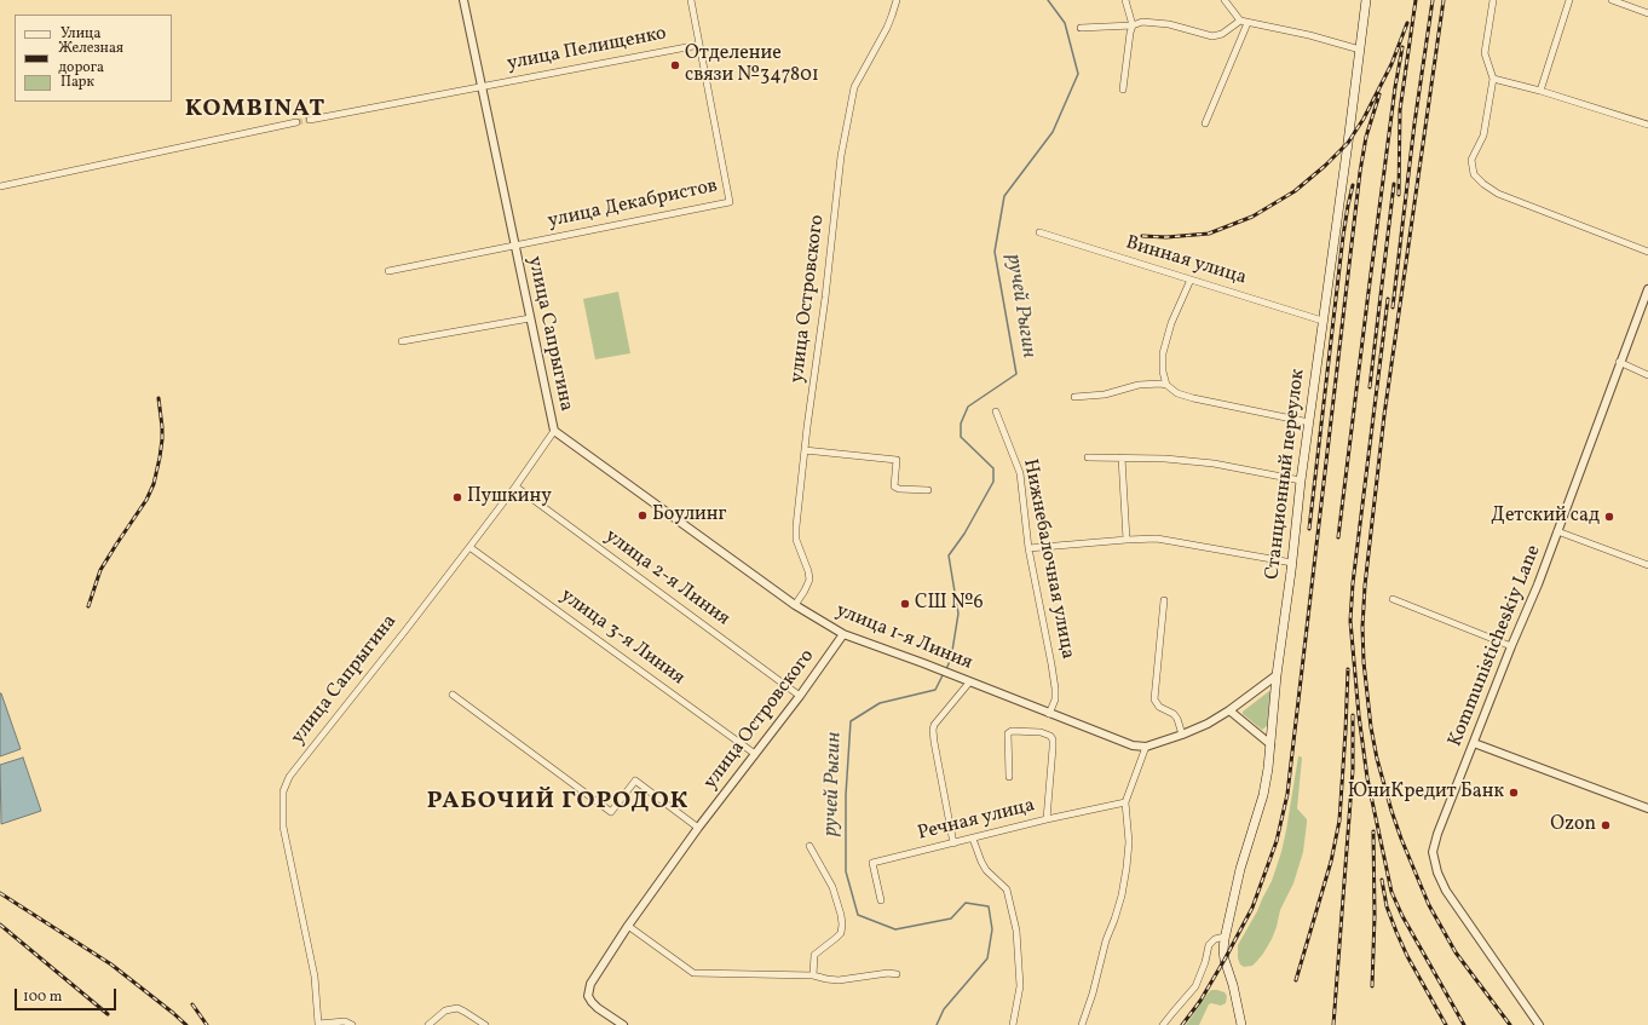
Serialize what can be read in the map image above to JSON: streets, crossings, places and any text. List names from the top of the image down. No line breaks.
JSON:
{"streets":{"main road":["Станционный переулок"],"street":["улица Пелищенко","улица Декабристов","Винная улица","улица Островского","улица Сапрыгина","Нижнебалочная улица","улица 2-я Линия","улица 3-я Линия","улица 1-я Линия","Kommunisticheskiy Lane","Речная улица"]},"crossings":[["улица Пелищенко","улица Декабристов"],["улица Пелищенко","улица Сапрыгина"],["улица Декабристов","улица Сапрыгина"],["Винная улица","Станционный переулок"],["улица Островского","улица 2-я Линия"],["улица Островского","улица 3-я Линия"],["улица Островского","улица 1-я Линия"],["улица Сапрыгина","улица 2-я Линия"],["улица Сапрыгина","улица 3-я Линия"],["улица Сапрыгина","улица 1-я Линия"],["Нижнебалочная улица","улица 1-я Линия"]],"districts":["KOMBINAT","РАБОЧИЙ ГОРОДОК"],"water":["ручей Рыгин"],"places":["Отделение связи №347801","Пушкину","Боулинг","Детский сад","СШ №6","ЮниКредит Банк","Ozon"],"legend":["Улица","Железная дорога","Парк"],"scale_bar":"100 m"}
